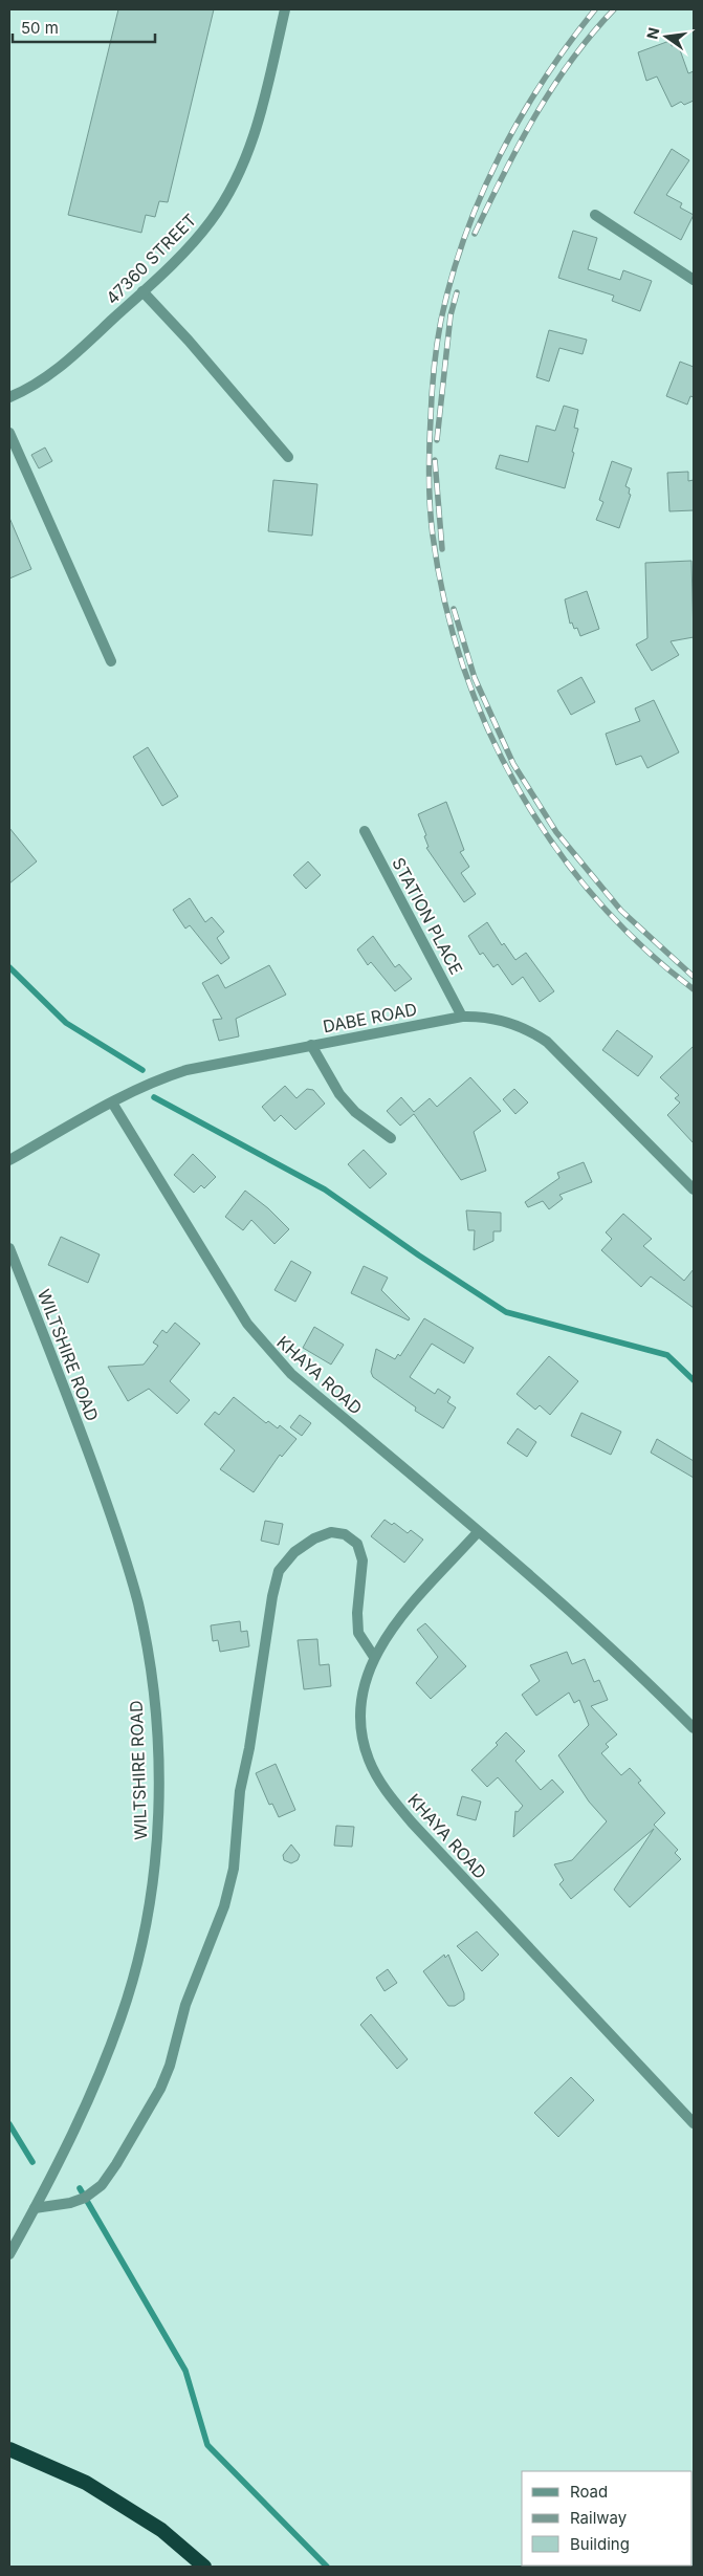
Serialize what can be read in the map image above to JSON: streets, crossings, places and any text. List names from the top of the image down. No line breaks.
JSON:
{"streets":{"street":["47360 STREET","STATION PLACE","DABE ROAD","WILTSHIRE ROAD","KHAYA ROAD"]},"crossings":[["STATION PLACE","DABE ROAD"],["DABE ROAD","KHAYA ROAD"]],"legend":["Road","Railway","Building"],"scale_bar":"50 m","north":"left"}
